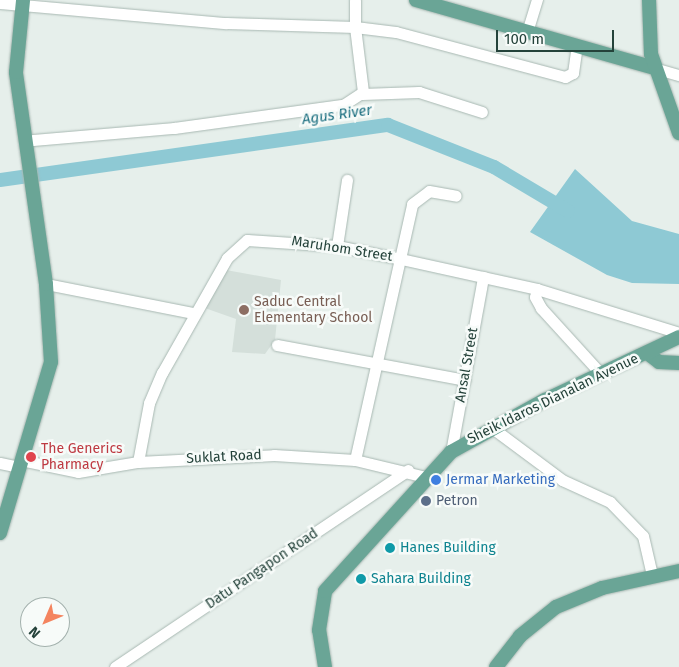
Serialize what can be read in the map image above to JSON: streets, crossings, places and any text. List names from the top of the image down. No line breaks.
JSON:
{"streets":{"main road":["Sheik Idaros Dianalan Avenue"],"street":["Maruhom Street","Ansal Street","Suklat Road","Datu Pangapon Road"]},"crossings":[["Maruhom Street","Ansal Street"],["Maruhom Street","Suklat Road"],["Ansal Street","Sheik Idaros Dianalan Avenue"],["Sheik Idaros Dianalan Avenue","Suklat Road"],["Suklat Road","Datu Pangapon Road"]],"water":["Agus River"],"places":["Saduc Central Elementary School","The Generics Pharmacy","Jermar Marketing","Petron","Hanes Building","Sahara Building"],"scale_bar":"100 m","north":"bottom left"}
